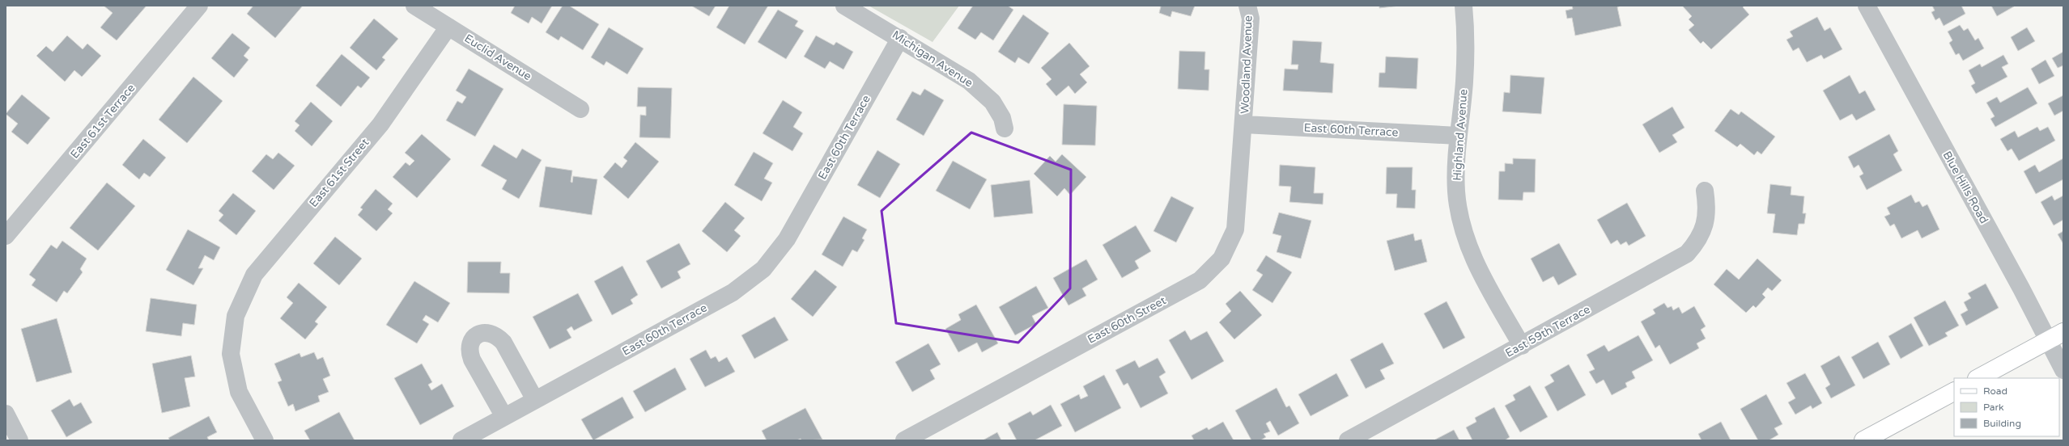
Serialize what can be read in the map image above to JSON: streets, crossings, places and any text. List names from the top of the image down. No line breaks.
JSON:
{"streets":{"street":["Euclid Avenue","Michigan Avenue","Woodland Avenue","East 61st Terrace","East 60th Terrace","Highland Avenue","East 61st Street","Blue Hills Road","East 60th Street","East 59th Terrace"]},"crossings":[["Euclid Avenue","East 61st Street"],["Michigan Avenue","East 60th Terrace"],["Woodland Avenue","East 60th Terrace"],["Woodland Avenue","East 60th Street"],["East 60th Terrace","Highland Avenue"],["East 60th Terrace","East 60th Street"],["Highland Avenue","East 59th Terrace"]],"legend":["Road","Park","Building"]}
